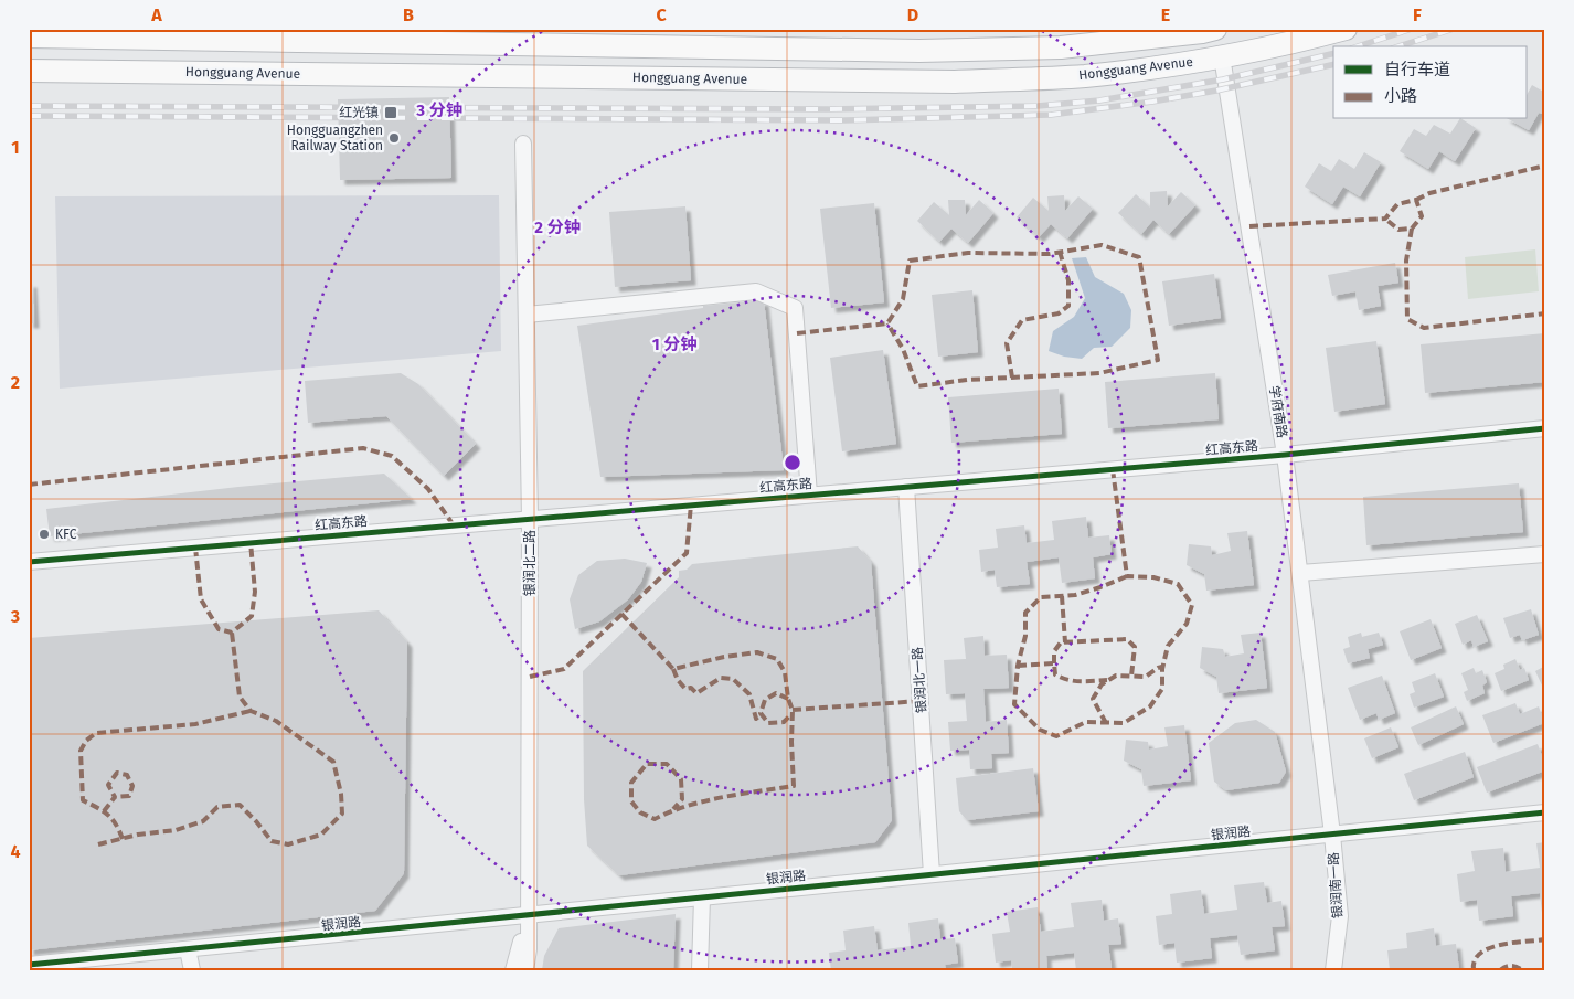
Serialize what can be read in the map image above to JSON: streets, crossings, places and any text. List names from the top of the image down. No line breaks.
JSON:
{"streets":{"highway":["Hongguang Avenue"],"street":["学府南路","红高东路","银润北二路","银润北一路","银润路","银润南一路"]},"crossings":[["Hongguang Avenue","学府南路"],["学府南路","红高东路"],["学府南路","银润路"],["学府南路","银润南一路"],["红高东路","银润北二路"],["红高东路","银润北一路"],["银润北二路","银润路"],["银润北一路","银润路"],["银润路","银润南一路"]],"places":{"transit":["红光镇"],"other":["Hongguangzhen Railway Station","KFC"]},"legend":["自行车道","小路"],"grid":{"columns":["A","B","C","D","E","F"],"rows":["1","2","3","4"]},"rings":["3 分钟","2 分钟","1 分钟"]}
